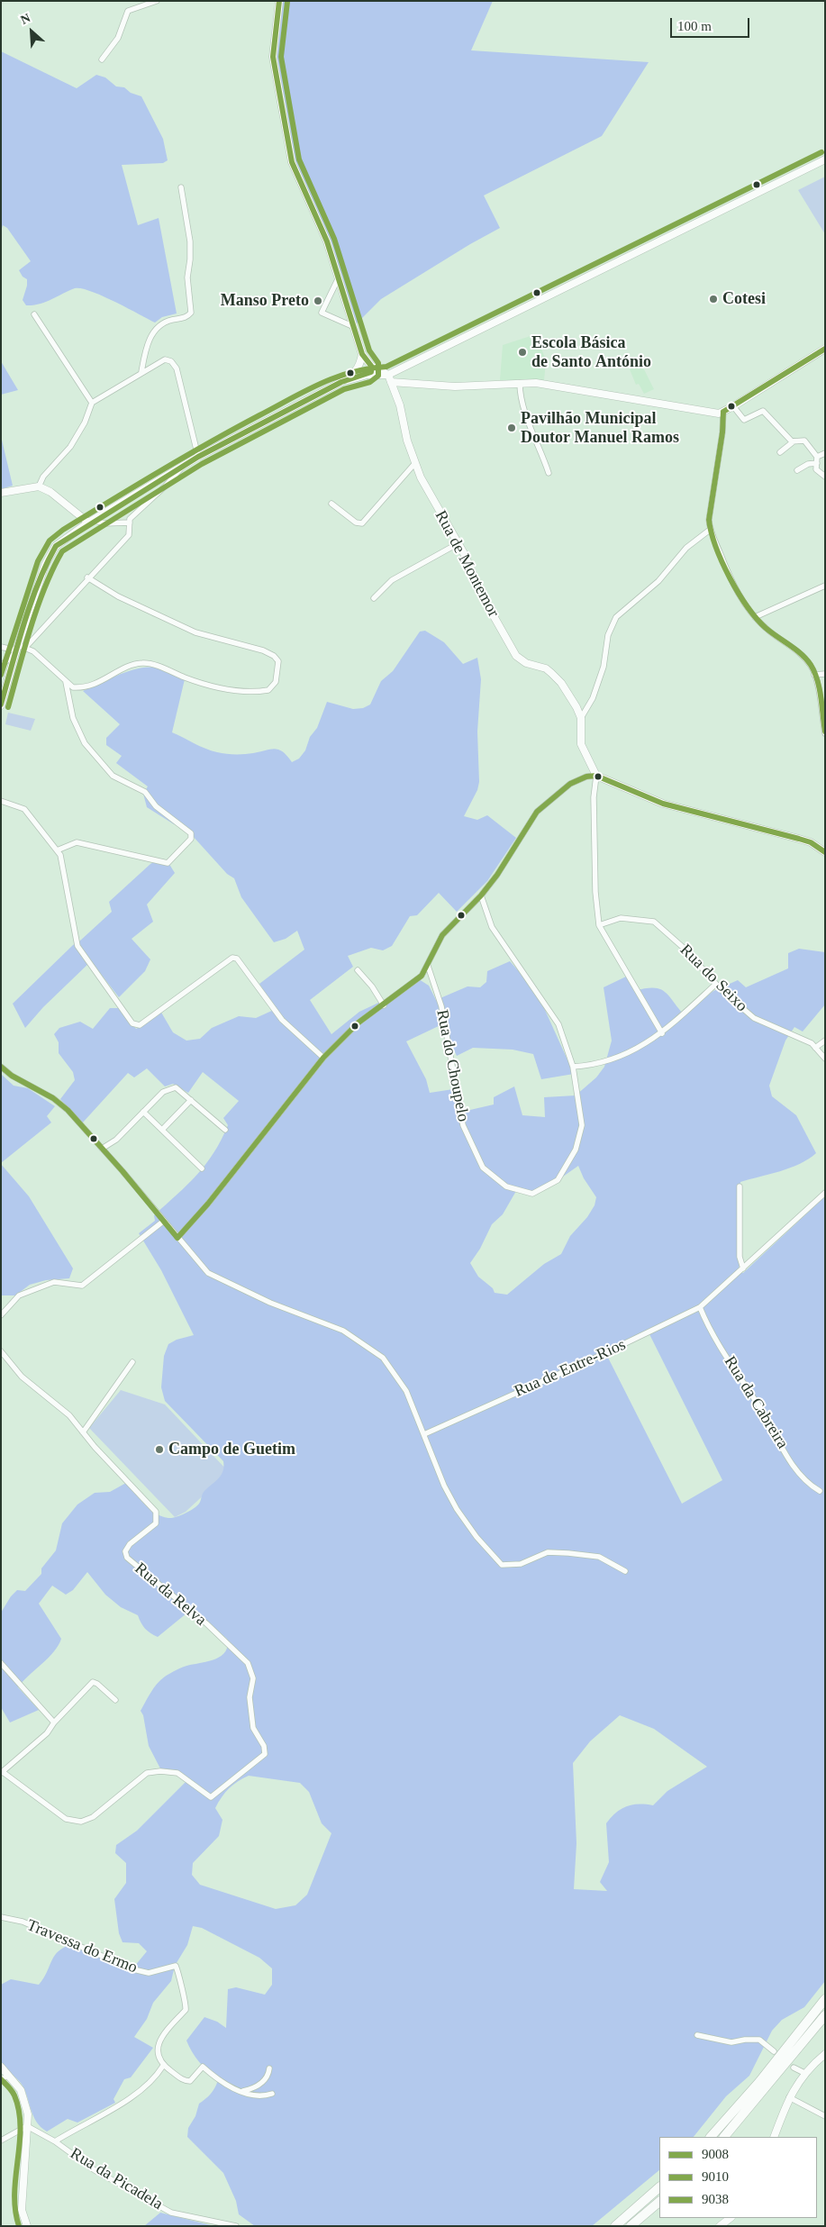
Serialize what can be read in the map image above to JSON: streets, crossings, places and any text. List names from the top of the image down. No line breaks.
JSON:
{"streets":{"main road":["Rua de Montemor"],"street":["Rua do Seixo","Rua do Choupelo","Rua de Entre-Rios","Rua da Cabreira","Rua da Relva","Travessa do Ermo","Rua da Picadela"]},"crossings":[["Rua de Entre-Rios","Rua da Cabreira"]],"places":["Cotesi","Manso Preto","Escola Básica de Santo António","Pavilhão Municipal Doutor Manuel Ramos","Campo de Guetim"],"lines":["transit line 9008","transit line 9010","transit line 9038"],"legend":["9008","9010","9038"],"scale_bar":"100 m","north":"top left"}
